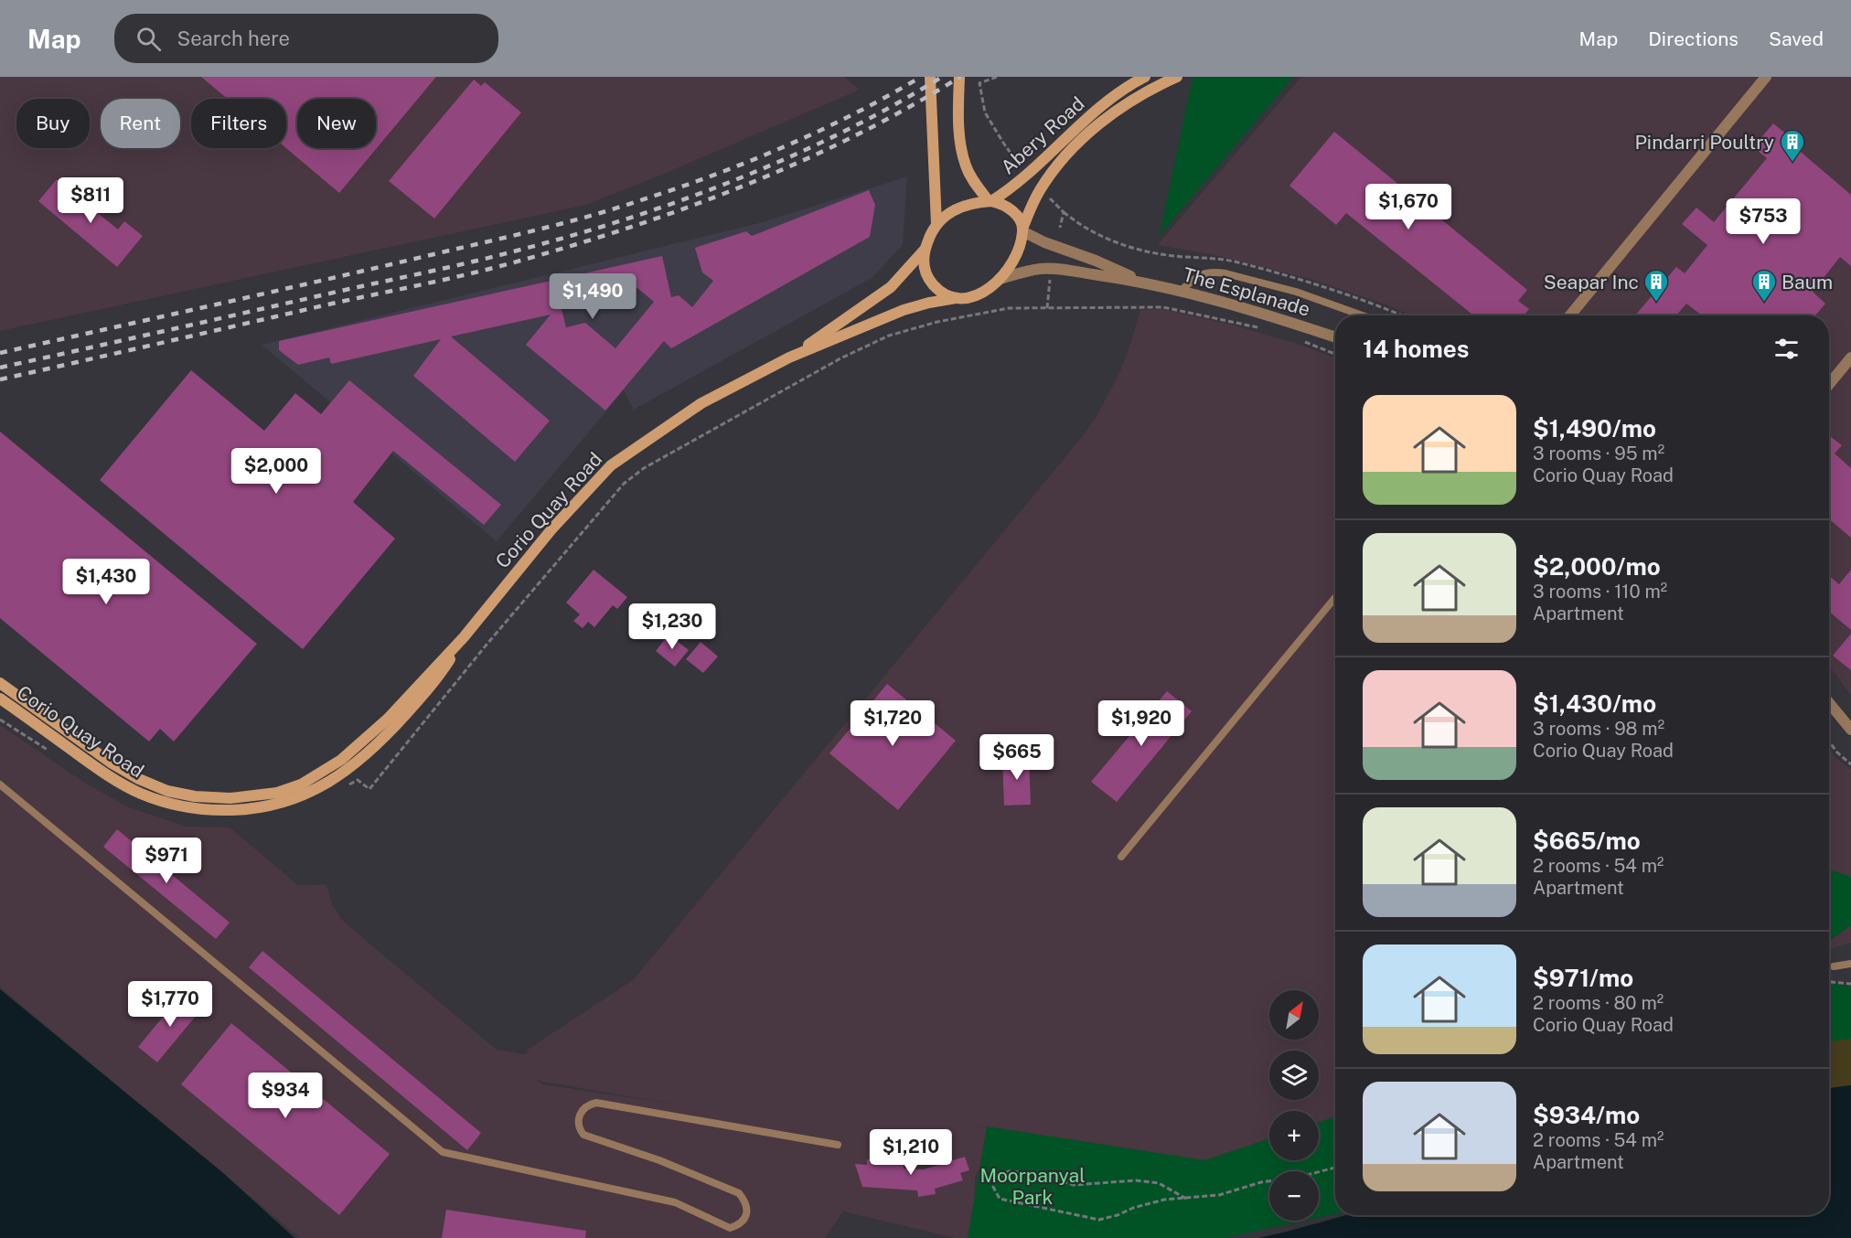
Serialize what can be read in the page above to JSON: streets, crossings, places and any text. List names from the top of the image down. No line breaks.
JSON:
{"streets":{"main road":["Abery Road","Corio Quay Road"],"street":["The Esplanade"]},"crossings":[["Abery Road","The Esplanade"],["Abery Road","Corio Quay Road"],["The Esplanade","Corio Quay Road"]],"parks":["Moorpanyal Park"],"places":{"building":["Pindarri Poultry","Seapar Inc","Baum"]},"north":"top right","page":{"header":"Map","search":"Search here","nav":["Map","Directions","Saved"],"chip":["Buy","Rent","Filters","New"],"price":["$811","$1,670","$753","$1,490","$2,000","$1,430","$1,230","$1,720","$1,920","$665","$971","$1,770","$934","$1,210"],"heading":"14 homes","list":[{"name":"$1,490/mo","note":"3 rooms · 95 m² · Corio Quay Road"},{"name":"$2,000/mo","note":"3 rooms · 110 m² · Apartment"},{"name":"$1,430/mo","note":"3 rooms · 98 m² · Corio Quay Road"},{"name":"$665/mo","note":"2 rooms · 54 m² · Apartment"},{"name":"$971/mo","note":"2 rooms · 80 m² · Corio Quay Road"},{"name":"$934/mo","note":"2 rooms · 54 m² · Apartment"}],"map_buttons":["+","−"]}}
